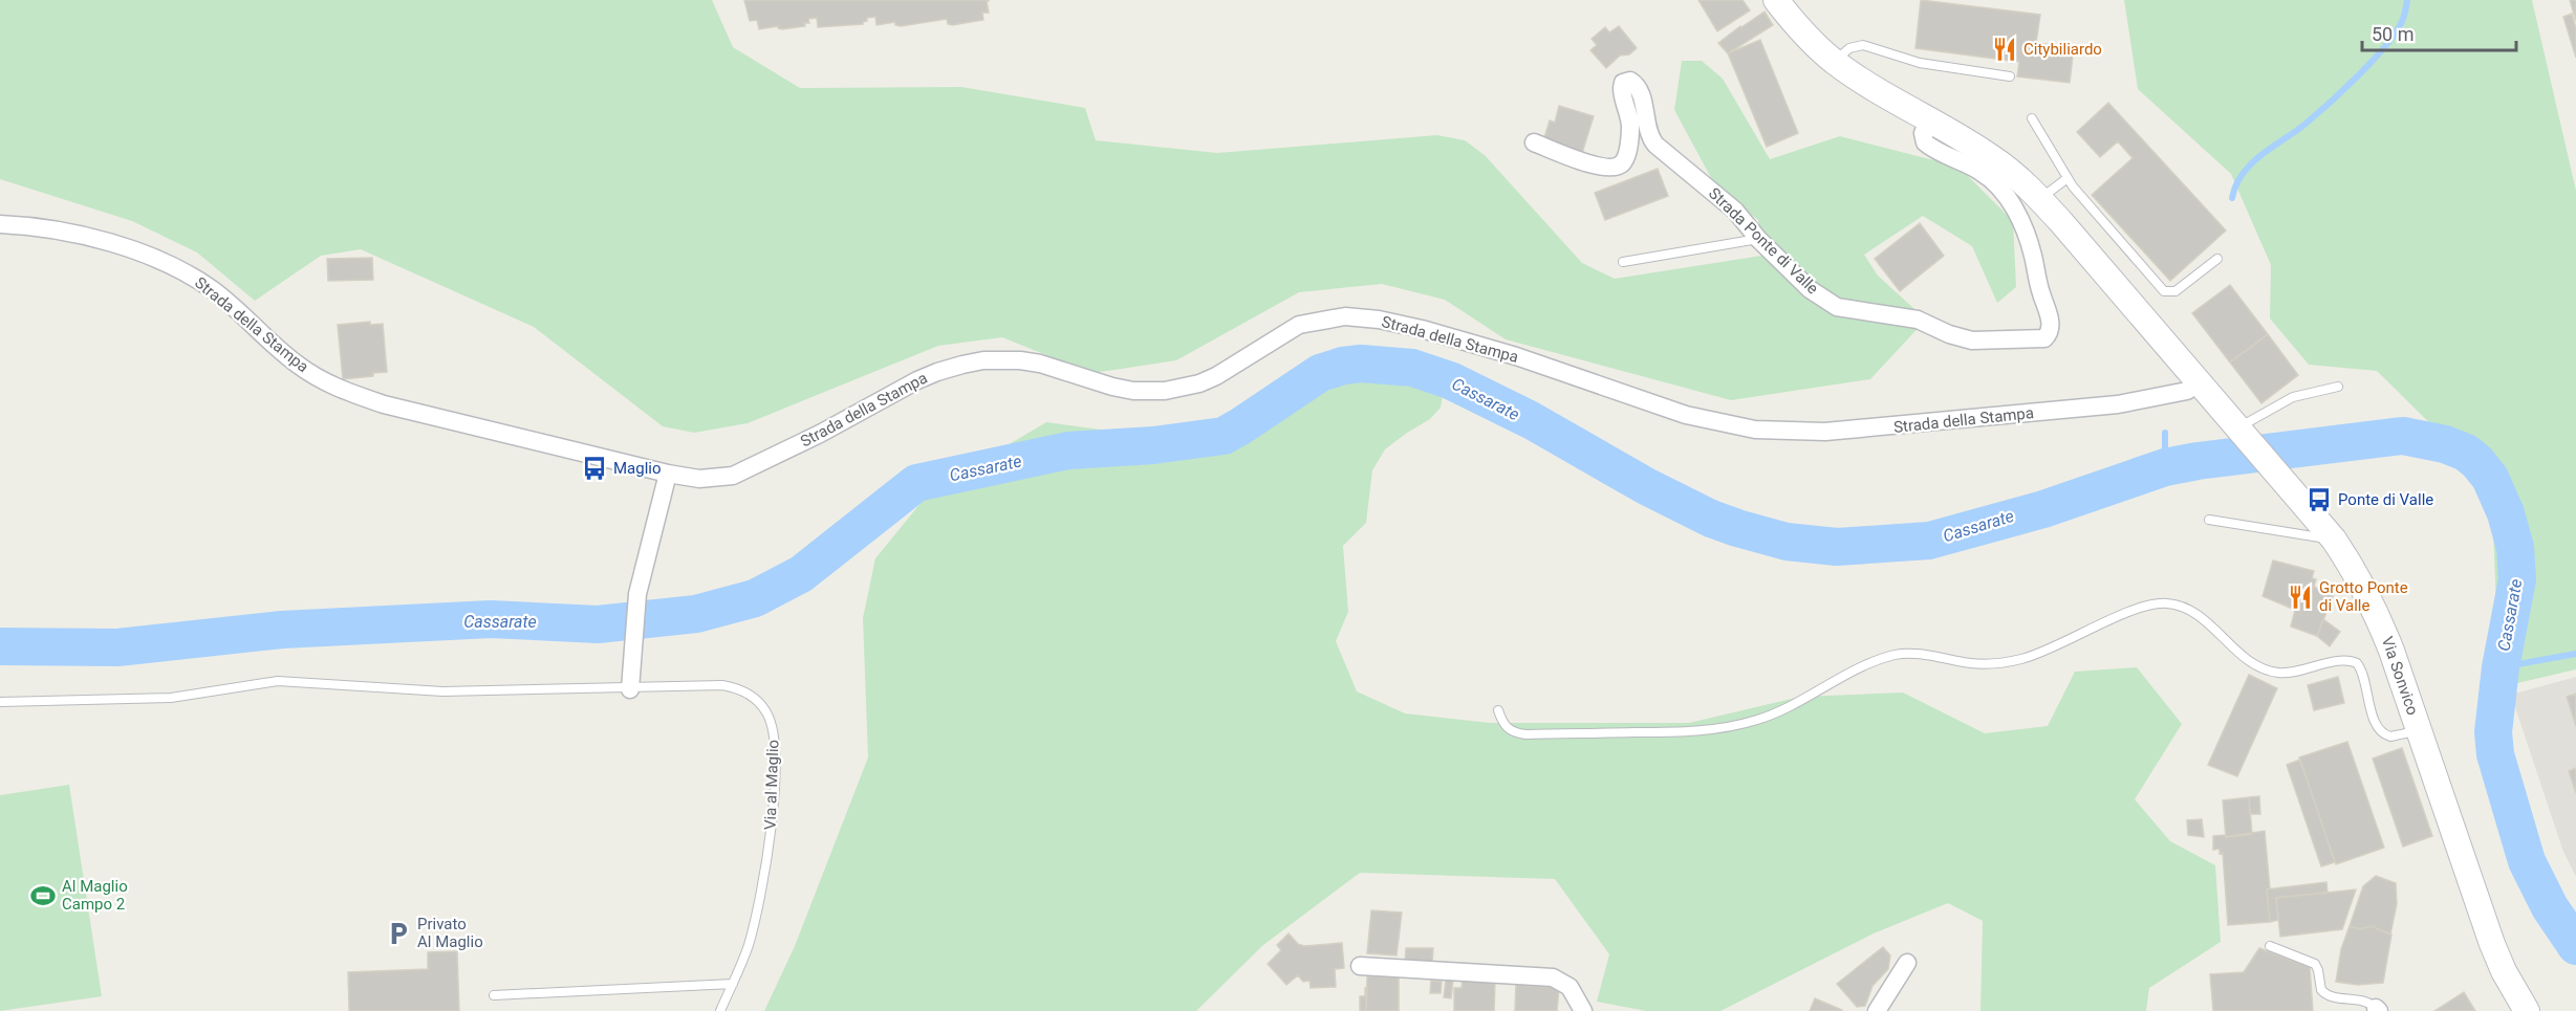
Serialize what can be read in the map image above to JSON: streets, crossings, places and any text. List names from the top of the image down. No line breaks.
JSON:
{"streets":{"street":["Strada Ponte di Valle","Strada della Stampa","Via Sonvico"],"lane":["Via al Maglio"]},"crossings":[["Strada della Stampa","Via Sonvico"]],"water":["Cassarate"],"places":{"restaurant":["Citybiliardo","Grotto Ponte di Valle"],"bus stop":["Maglio","Ponte di Valle"],"sports":["Al Maglio Campo 2"],"parking":["Privato Al Maglio"]},"scale_bar":"50 m"}
